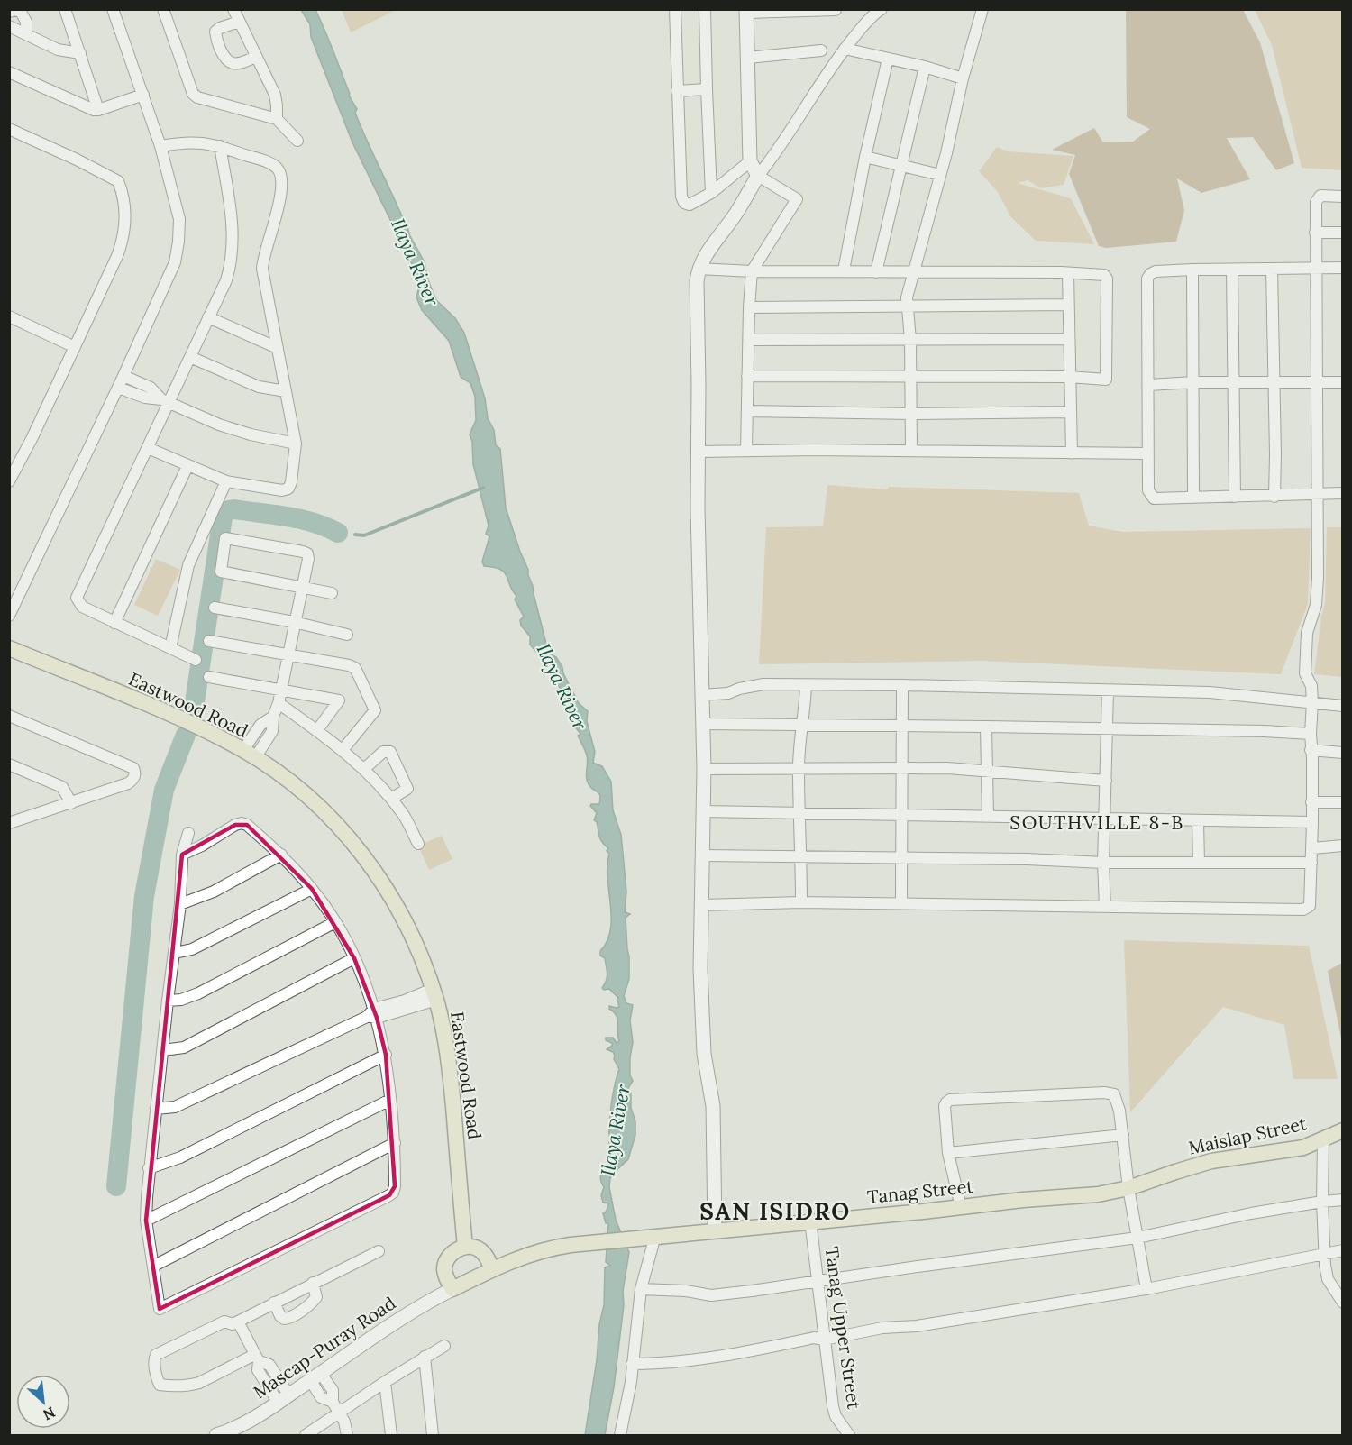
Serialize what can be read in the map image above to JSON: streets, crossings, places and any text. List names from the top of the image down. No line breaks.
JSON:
{"streets":{"main road":["Eastwood Road","Maislap Street","Tanag Street"],"street":["Tanag Upper Street","Mascap-Puray Road"]},"crossings":[["Maislap Street","Tanag Street"],["Tanag Street","Tanag Upper Street"],["Tanag Street","Mascap-Puray Road"]],"districts":["SOUTHVILLE 8-B","SAN ISIDRO"],"water":["Ilaya River"],"north":"bottom right"}
